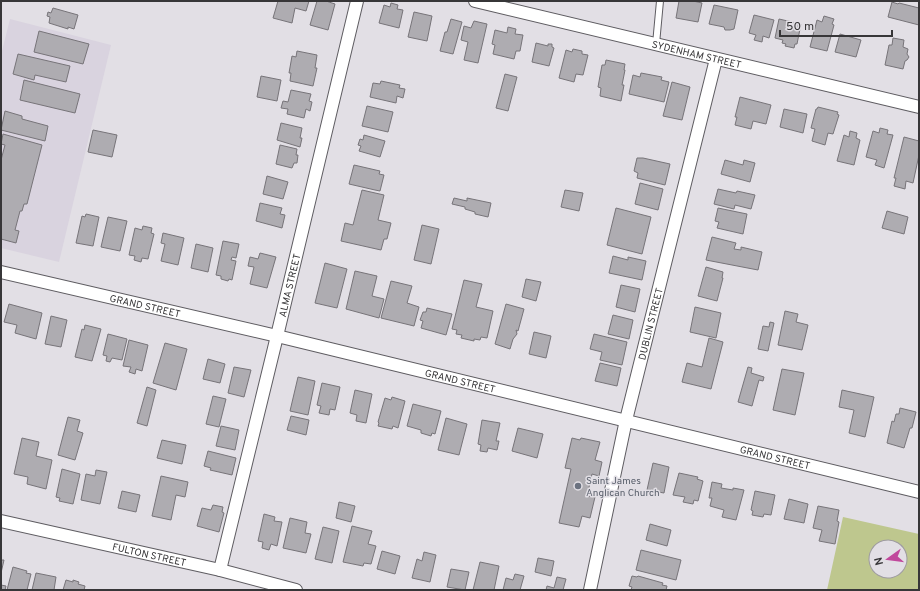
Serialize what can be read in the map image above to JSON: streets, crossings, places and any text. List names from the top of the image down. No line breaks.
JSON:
{"streets":{"street":["SYDENHAM STREET","ALMA STREET","GRAND STREET","DUBLIN STREET","FULTON STREET"]},"crossings":[["SYDENHAM STREET","DUBLIN STREET"],["ALMA STREET","GRAND STREET"],["ALMA STREET","FULTON STREET"],["GRAND STREET","DUBLIN STREET"]],"places":["Saint James Anglican Church"],"scale_bar":"50 m","north":"left"}
